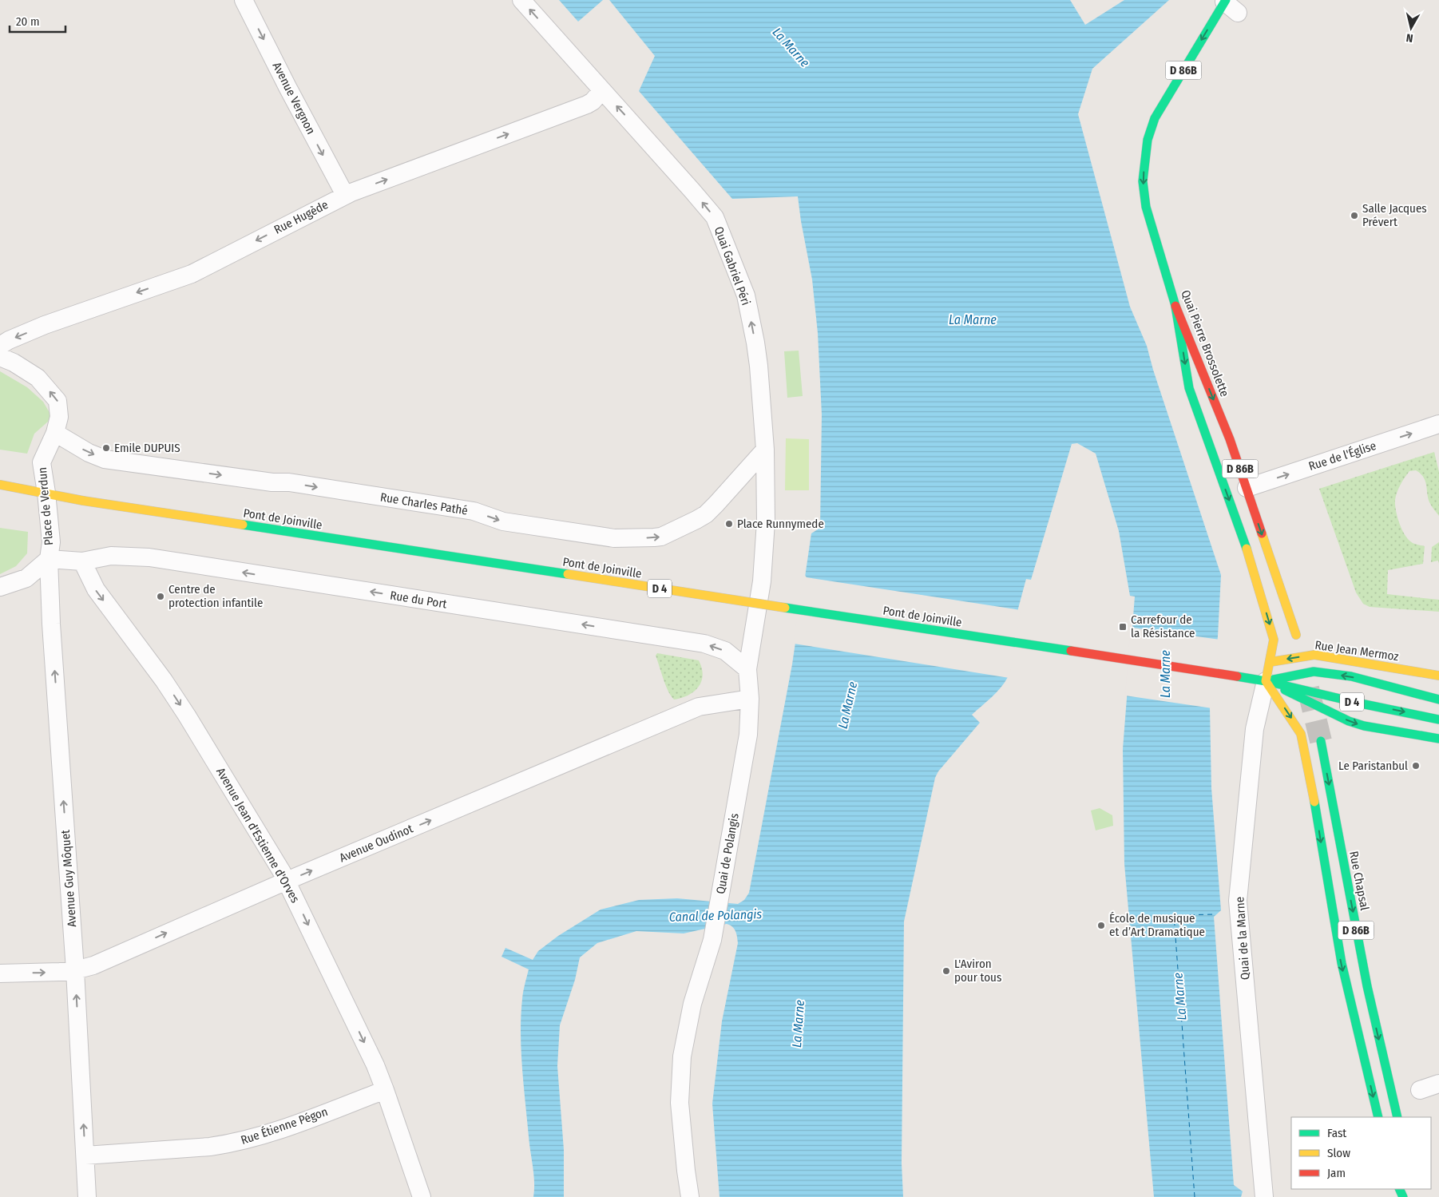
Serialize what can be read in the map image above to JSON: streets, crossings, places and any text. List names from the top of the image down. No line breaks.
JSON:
{"streets":{"main road":["D 86B","Quai Pierre Brossolette","Pont de Joinville","D 4","Rue Jean Mermoz","Rue Chapsal"],"street":["Avenue Vergnon","Rue Hugède","Quai Gabriel Péri","Rue de l'Église","Rue Charles Pathé","Place de Verdun","Rue du Port","Avenue Jean d'Estienne d'Orves","Avenue Oudinot","Quai de Polangis","Avenue Guy Môquet","Quai de la Marne","Rue Étienne Pégon"]},"crossings":[["Avenue Vergnon","Rue Hugède"],["Rue Hugède","Quai Gabriel Péri"],["Quai Gabriel Péri","Rue Charles Pathé"],["Quai Gabriel Péri","Quai de Polangis"],["Quai Pierre Brossolette","Rue de l'Église"],["Rue Charles Pathé","Place de Verdun"],["Place de Verdun","Pont de Joinville"],["Place de Verdun","D 4"],["Place de Verdun","Rue du Port"],["Place de Verdun","Avenue Guy Môquet"],["Pont de Joinville","D 4"],["Pont de Joinville","Quai de la Marne"],["D 4","Quai de la Marne"],["Rue du Port","Avenue Jean d'Estienne d'Orves"],["Rue du Port","Quai de Polangis"],["Rue du Port","Avenue Guy Môquet"],["Avenue Jean d'Estienne d'Orves","Avenue Oudinot"],["Avenue Jean d'Estienne d'Orves","Rue Étienne Pégon"],["Avenue Oudinot","Quai de Polangis"],["Avenue Oudinot","Avenue Guy Môquet"],["Avenue Guy Môquet","Rue Étienne Pégon"]],"one_way":["Avenue Vergnon","Quai Gabriel Péri","Rue de l'Église","Rue Charles Pathé","Rue du Port","Avenue Jean d'Estienne d'Orves","Avenue Oudinot","Avenue Guy Môquet"],"water":["La Marne","Canal de Polangis"],"places":{"other":["Salle Jacques Prévert","Emile DUPUIS","Place Runnymede","Centre de protection infantile","Le Paristanbul","École de musique et d’Art Dramatique","L'Aviron pour tous"],"transit":["Carrefour de la Résistance"]},"legend":["Fast","Slow","Jam"],"scale_bar":"20 m","north":"bottom"}
